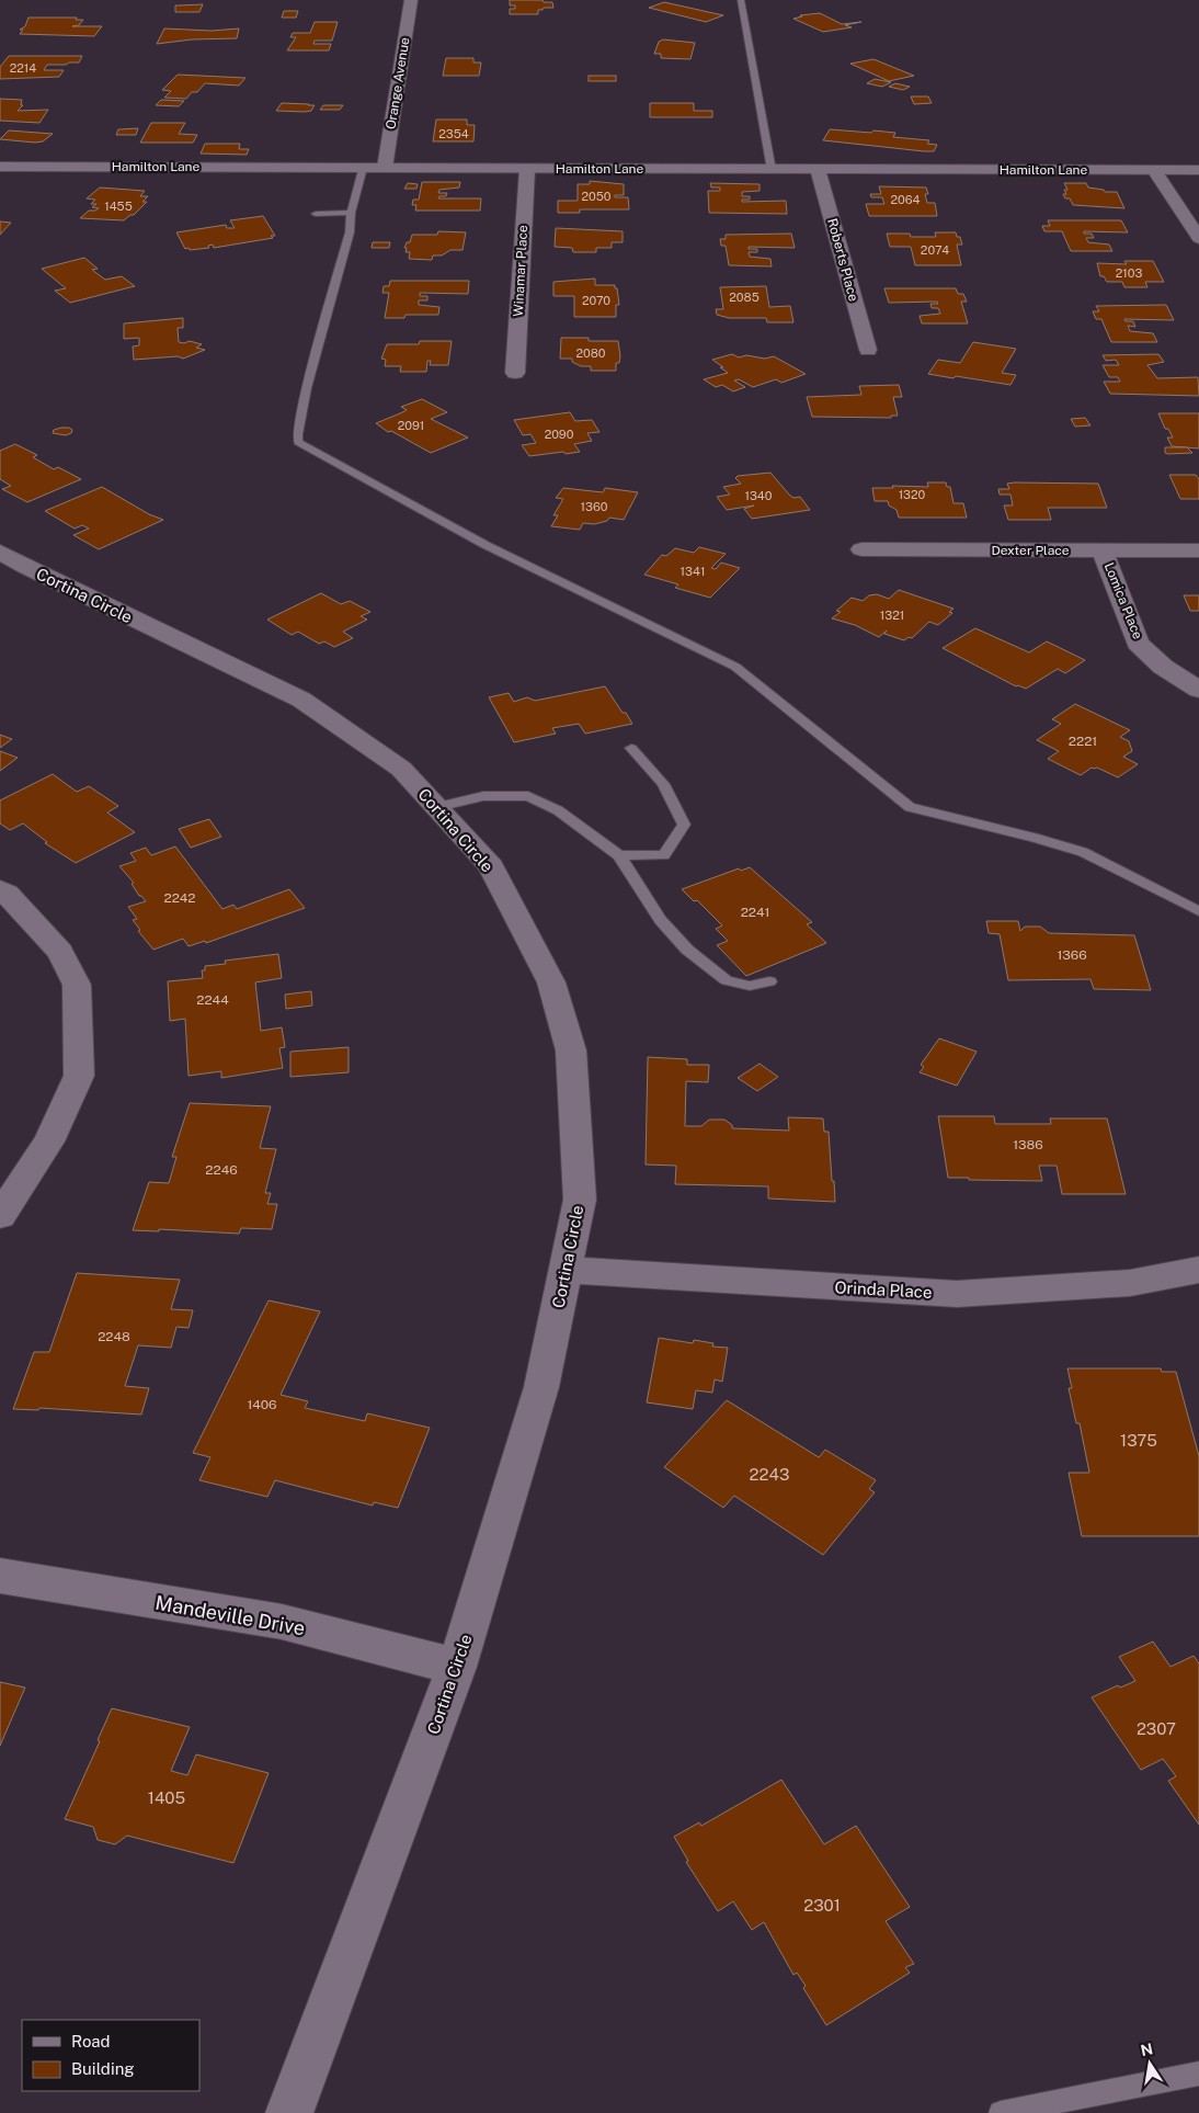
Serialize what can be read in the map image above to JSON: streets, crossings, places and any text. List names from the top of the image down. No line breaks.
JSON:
{"streets":{"street":["Orange Avenue","Hamilton Lane","Roberts Place","Winamar Place","Dexter Place","Cortina Circle","Lomica Place","Orinda Place","Mandeville Drive"]},"crossings":[["Orange Avenue","Hamilton Lane"],["Hamilton Lane","Roberts Place"],["Hamilton Lane","Winamar Place"],["Dexter Place","Lomica Place"],["Cortina Circle","Orinda Place"],["Cortina Circle","Mandeville Drive"]],"house_numbers":["2214","2354","2050","2064","1455","2074","2103","2085","2070","2080","2091","2090","1320","1340","1360","1341","1321","2221","2242","2241","1366","2244","1386","2246","2248","1406","1375","2243","2307","1405","2301"],"legend":["Road","Building"],"north":"top"}
